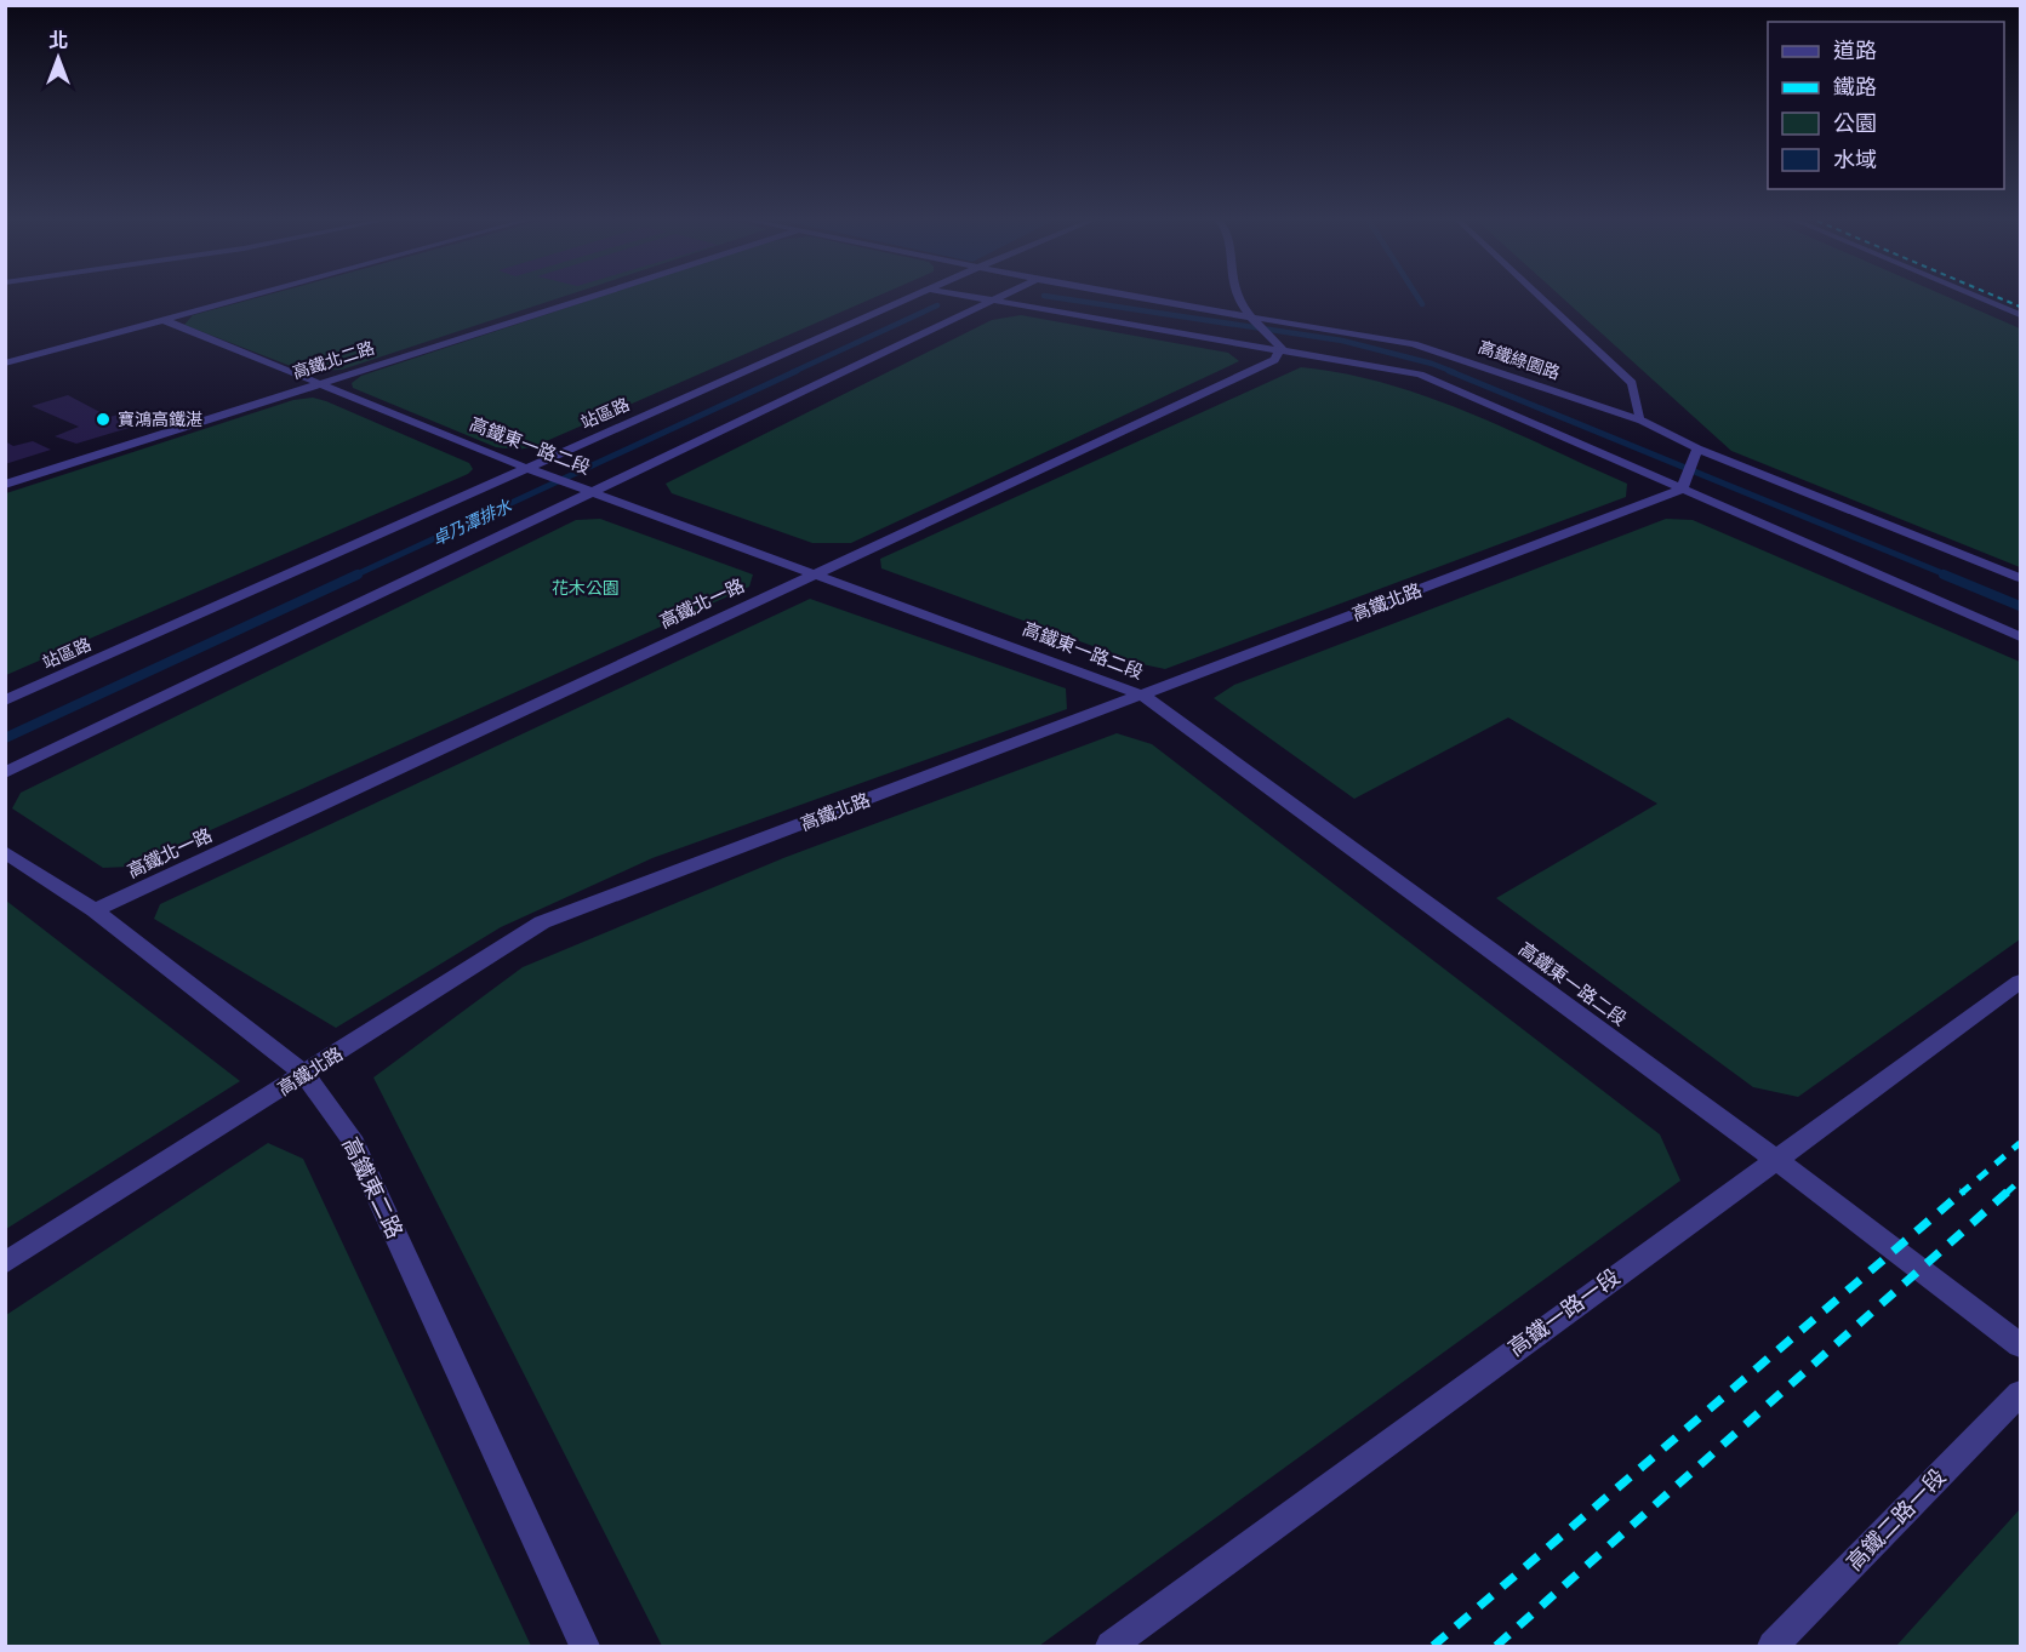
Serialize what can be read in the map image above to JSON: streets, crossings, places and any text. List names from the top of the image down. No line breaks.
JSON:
{"streets":{"street":["高鐵北二路","高鐵綠園路","站區路","高鐵東一路二段","高鐵北路","高鐵北一路","高鐵東二路","高鐵一路一段","高鐵二路一段"]},"crossings":[["高鐵北二路","高鐵東一路二段"],["站區路","高鐵東一路二段"],["高鐵東一路二段","高鐵北路"],["高鐵東一路二段","高鐵北一路"],["高鐵東一路二段","高鐵一路一段"],["高鐵北路","高鐵東二路"],["高鐵北一路","高鐵東二路"]],"water":["卓乃潭排水"],"parks":["花木公園"],"places":["寶鴻高鐵湛"],"legend":["道路","鐵路","公園","水域"],"north":"top"}
